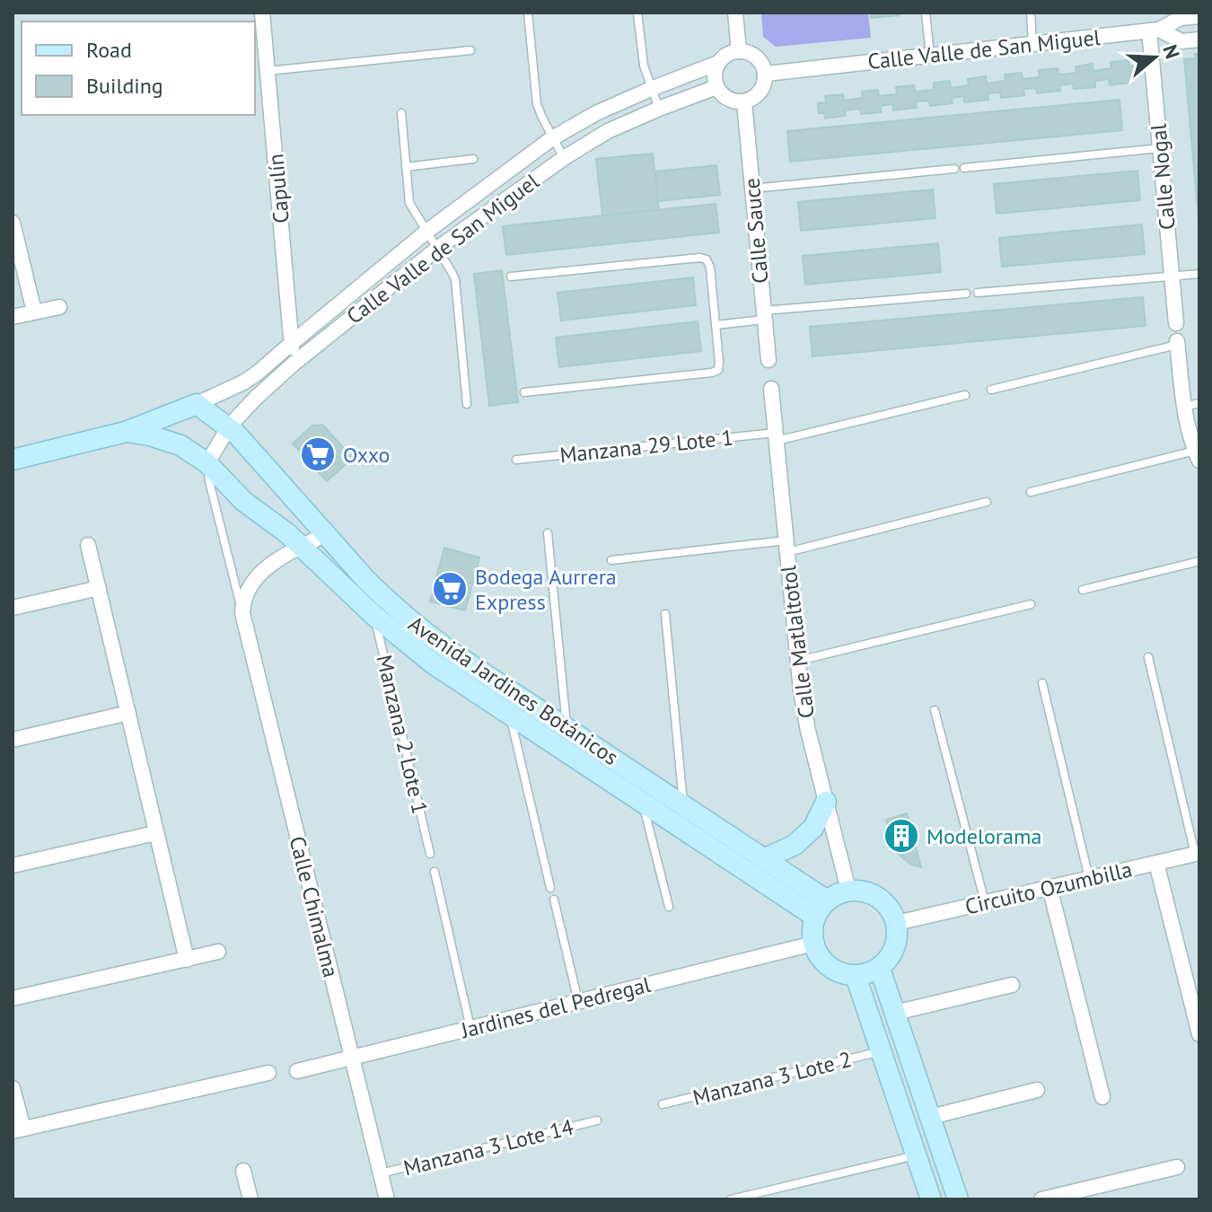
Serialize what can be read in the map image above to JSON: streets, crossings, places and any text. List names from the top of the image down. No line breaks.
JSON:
{"streets":{"street":["Calle Valle de San Miguel","Calle Nogal","Capulín","Calle Sauce","Calle Matlaltotol","Avenida Jardines Botánicos","Circuito Ozumbilla","Calle Chimalma","Jardines del Pedregal"],"lane":["Manzana 29 Lote 1","Manzana 2 Lote 1","Manzana 3 Lote 2","Manzana 3 Lote 14"]},"crossings":[["Calle Valle de San Miguel","Calle Nogal"],["Calle Valle de San Miguel","Capulín"],["Calle Valle de San Miguel","Calle Sauce"],["Calle Valle de San Miguel","Avenida Jardines Botánicos"],["Calle Valle de San Miguel","Calle Chimalma"],["Manzana 29 Lote 1","Calle Matlaltotol"],["Calle Matlaltotol","Avenida Jardines Botánicos"],["Calle Matlaltotol","Circuito Ozumbilla"],["Calle Matlaltotol","Jardines del Pedregal"],["Avenida Jardines Botánicos","Manzana 2 Lote 1"],["Avenida Jardines Botánicos","Circuito Ozumbilla"],["Avenida Jardines Botánicos","Calle Chimalma"],["Avenida Jardines Botánicos","Jardines del Pedregal"],["Circuito Ozumbilla","Jardines del Pedregal"],["Calle Chimalma","Jardines del Pedregal"],["Calle Chimalma","Manzana 3 Lote 14"]],"places":{"supermarket":["Oxxo","Bodega Aurrera Express"],"building":["Modelorama"]},"legend":["Road","Building"],"north":"right"}
